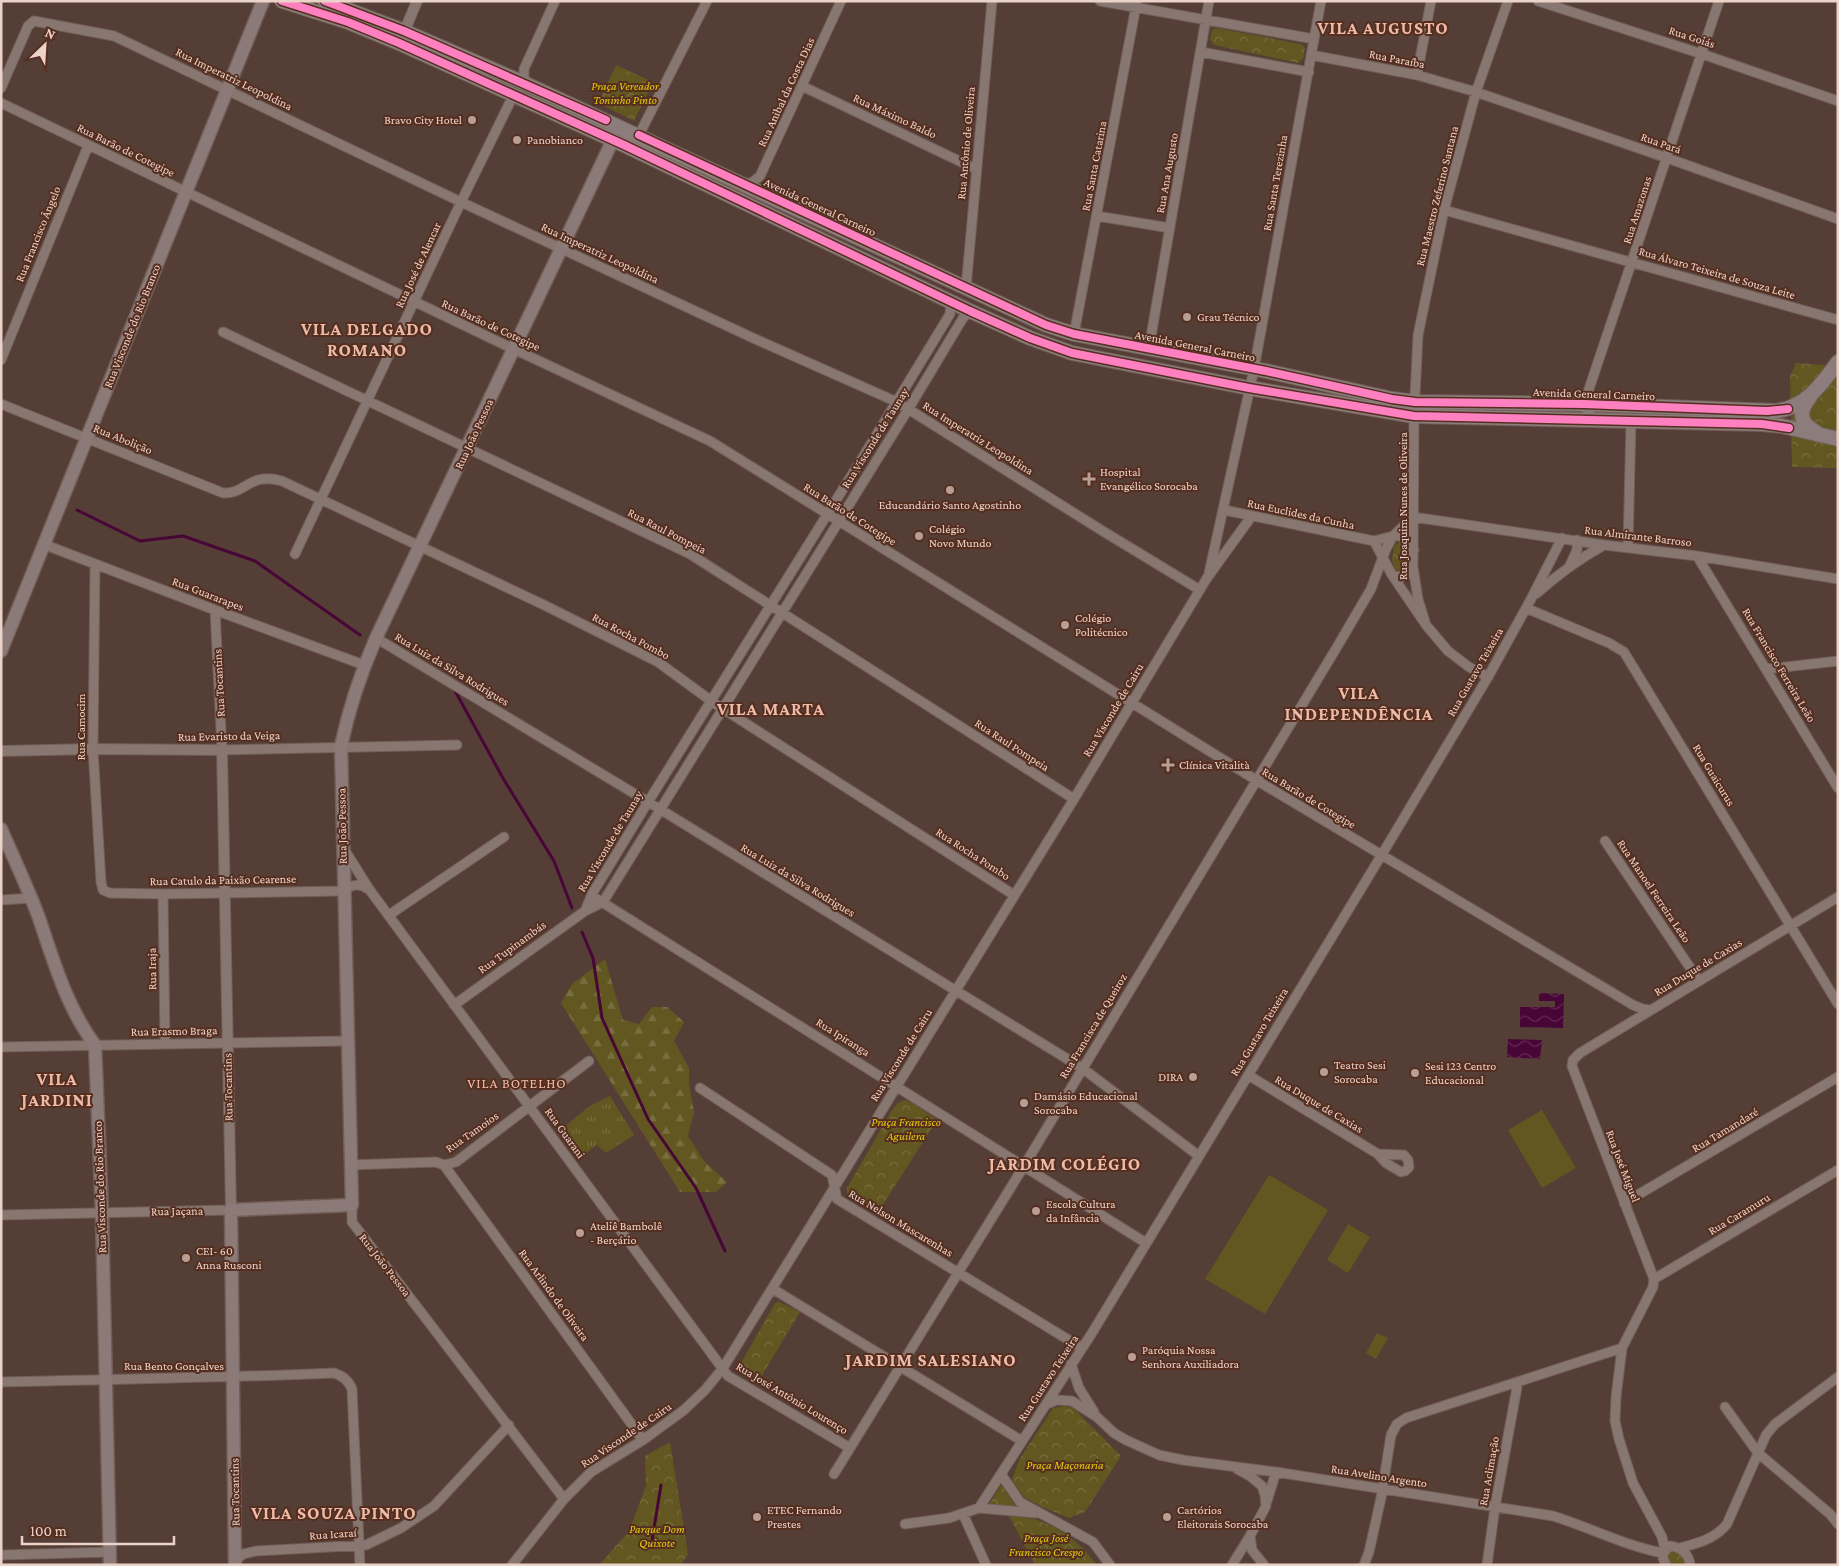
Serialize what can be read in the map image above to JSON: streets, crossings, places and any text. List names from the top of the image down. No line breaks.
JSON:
{"streets":{"main road":["Avenida General Carneiro","Rua Visconde do Rio Branco","Rua João Pessoa","Rua Tocantins","Rua Jaçana"],"street":["Rua Goiás","Rua Paraíba","Rua Imperatriz Leopoldina","Rua Anibal da Costa Dias","Rua Máximo Baldo","Rua Antônio de Oliveira","Rua Pará","Rua Barão de Cotegipe","Rua Santa Catarina","Rua Ana Augusto","Rua Santa Terezinha","Rua Maestro Zeferino Santana","Rua Amazonas","Rua Francisco Ângelo","Rua José de Alencar","Rua Álvaro Teixeira de Souza Leite","Rua Visconde de Taunay","Rua Abolição","Rua Joaquim Nunes de Oliveira","Rua Euclides da Cunha","Rua Raul Pompeia","Rua Almirante Barroso","Rua Guararapes","Rua Rocha Pombo","Rua Francisco Ferreira Leão","Rua Luiz da Silva Rodrigues","Rua Gustavo Teixeira","Rua Visconde de Cairu","Rua Camocim","Rua Evaristo da Veiga","Rua Guaicurus","Rua Catulo da Paixão Cearense","Rua Manoel Ferreira Leão","Rua Tupinambás","Rua Duque de Caxias","Rua Iraja","Rua Francisca de Queiroz","Rua Erasmo Braga","Rua Ipiranga","Rua Tamandaré","Rua Tamoios","Rua Guarani","Rua José Miguel","Rua Caramuru","Rua Nelson Mascarenhas","Rua Arlindo de Oliveira","Rua Bento Gonçalves","Rua José Antônio Lourenço","Rua Aclimação","Rua Avelino Argento","Rua Icaraí"]},"crossings":[["Rua Goiás","Rua Amazonas"],["Rua Paraíba","Rua Pará"],["Rua Paraíba","Rua Santa Terezinha"],["Rua Paraíba","Rua Maestro Zeferino Santana"],["Rua Imperatriz Leopoldina","Rua José de Alencar"],["Rua Imperatriz Leopoldina","Rua Visconde do Rio Branco"],["Rua Imperatriz Leopoldina","Rua João Pessoa"],["Rua Imperatriz Leopoldina","Rua Visconde de Taunay"],["Rua Imperatriz Leopoldina","Rua Visconde de Cairu"],["Rua Anibal da Costa Dias","Rua Máximo Baldo"],["Rua Anibal da Costa Dias","Avenida General Carneiro"],["Rua Máximo Baldo","Rua Antônio de Oliveira"],["Rua Antônio de Oliveira","Avenida General Carneiro"],["Rua Pará","Rua Maestro Zeferino Santana"],["Rua Pará","Rua Amazonas"],["Rua Barão de Cotegipe","Rua Francisco Ângelo"],["Rua Barão de Cotegipe","Rua José de Alencar"],["Rua Barão de Cotegipe","Rua Visconde do Rio Branco"],["Rua Barão de Cotegipe","Rua João Pessoa"],["Rua Barão de Cotegipe","Rua Visconde de Taunay"],["Rua Barão de Cotegipe","Rua Gustavo Teixeira"],["Rua Barão de Cotegipe","Rua Visconde de Cairu"],["Rua Barão de Cotegipe","Rua Duque de Caxias"],["Rua Barão de Cotegipe","Rua Francisca de Queiroz"],["Rua Santa Catarina","Avenida General Carneiro"],["Rua Ana Augusto","Avenida General Carneiro"],["Rua Santa Terezinha","Avenida General Carneiro"],["Rua Maestro Zeferino Santana","Avenida General Carneiro"],["Rua Maestro Zeferino Santana","Rua Álvaro Teixeira de Souza Leite"],["Avenida General Carneiro","Rua Amazonas"],["Avenida General Carneiro","Rua José de Alencar"],["Avenida General Carneiro","Rua João Pessoa"],["Avenida General Carneiro","Rua Visconde de Taunay"],["Avenida General Carneiro","Rua Joaquim Nunes de Oliveira"],["Avenida General Carneiro","Rua Visconde de Cairu"],["Rua Amazonas","Rua Álvaro Teixeira de Souza Leite"],["Rua José de Alencar","Rua Raul Pompeia"],["Rua José de Alencar","Rua Rocha Pombo"],["Rua Visconde do Rio Branco","Rua Abolição"],["Rua Visconde do Rio Branco","Rua Guararapes"],["Rua Visconde do Rio Branco","Rua Erasmo Braga"],["Rua Visconde do Rio Branco","Rua Jaçana"],["Rua Visconde do Rio Branco","Rua Bento Gonçalves"],["Rua João Pessoa","Rua Raul Pompeia"],["Rua João Pessoa","Rua Guararapes"],["Rua João Pessoa","Rua Rocha Pombo"],["Rua João Pessoa","Rua Luiz da Silva Rodrigues"],["Rua João Pessoa","Rua Visconde de Cairu"],["Rua João Pessoa","Rua Evaristo da Veiga"],["Rua João Pessoa","Rua Catulo da Paixão Cearense"],["Rua João Pessoa","Rua Erasmo Braga"],["Rua João Pessoa","Rua Tamoios"],["Rua João Pessoa","Rua Guarani"],["Rua João Pessoa","Rua Jaçana"],["Rua João Pessoa","Rua Icaraí"],["Rua Visconde de Taunay","Rua Raul Pompeia"],["Rua Visconde de Taunay","Rua Rocha Pombo"],["Rua Visconde de Taunay","Rua Luiz da Silva Rodrigues"],["Rua Visconde de Taunay","Rua Tupinambás"],["Rua Visconde de Taunay","Rua Ipiranga"],["Rua Abolição","Rua Rocha Pombo"],["Rua Joaquim Nunes de Oliveira","Rua Euclides da Cunha"],["Rua Joaquim Nunes de Oliveira","Rua Almirante Barroso"],["Rua Joaquim Nunes de Oliveira","Rua Francisca de Queiroz"],["Rua Euclides da Cunha","Rua Almirante Barroso"],["Rua Euclides da Cunha","Rua Visconde de Cairu"],["Rua Euclides da Cunha","Rua Francisca de Queiroz"],["Rua Raul Pompeia","Rua Visconde de Cairu"],["Rua Almirante Barroso","Rua Francisco Ferreira Leão"],["Rua Almirante Barroso","Rua Gustavo Teixeira"],["Rua Guararapes","Rua Tocantins"],["Rua Guararapes","Rua Camocim"],["Rua Rocha Pombo","Rua Visconde de Cairu"],["Rua Luiz da Silva Rodrigues","Rua Gustavo Teixeira"],["Rua Luiz da Silva Rodrigues","Rua Visconde de Cairu"],["Rua Luiz da Silva Rodrigues","Rua Francisca de Queiroz"],["Rua Gustavo Teixeira","Rua Guaicurus"],["Rua Gustavo Teixeira","Rua Duque de Caxias"],["Rua Gustavo Teixeira","Rua Ipiranga"],["Rua Gustavo Teixeira","Rua Nelson Mascarenhas"],["Rua Gustavo Teixeira","Rua Avelino Argento"],["Rua Tocantins","Rua Evaristo da Veiga"],["Rua Tocantins","Rua Catulo da Paixão Cearense"],["Rua Tocantins","Rua Erasmo Braga"],["Rua Tocantins","Rua Jaçana"],["Rua Tocantins","Rua Bento Gonçalves"],["Rua Tocantins","Rua Icaraí"],["Rua Visconde de Cairu","Rua Ipiranga"],["Rua Visconde de Cairu","Rua Guarani"],["Rua Visconde de Cairu","Rua Nelson Mascarenhas"],["Rua Visconde de Cairu","Rua Arlindo de Oliveira"],["Rua Visconde de Cairu","Rua José Antônio Lourenço"],["Rua Camocim","Rua Evaristo da Veiga"],["Rua Camocim","Rua Catulo da Paixão Cearense"],["Rua Guaicurus","Rua Duque de Caxias"],["Rua Catulo da Paixão Cearense","Rua Iraja"],["Rua Manoel Ferreira Leão","Rua Duque de Caxias"],["Rua Tupinambás","Rua Guarani"],["Rua Duque de Caxias","Rua José Miguel"],["Rua Iraja","Rua Erasmo Braga"],["Rua Francisca de Queiroz","Rua Ipiranga"],["Rua Francisca de Queiroz","Rua Nelson Mascarenhas"],["Rua Francisca de Queiroz","Rua José Antônio Lourenço"],["Rua Tamandaré","Rua José Miguel"],["Rua Tamoios","Rua Guarani"],["Rua Tamoios","Rua Arlindo de Oliveira"],["Rua Guarani","Rua José Antônio Lourenço"],["Rua José Miguel","Rua Caramuru"],["Rua Bento Gonçalves","Rua Icaraí"],["Rua Aclimação","Rua Avelino Argento"]],"districts":["VILA AUGUSTO","VILA DELGADO ROMANO","VILA INDEPENDÊNCIA","VILA MARTA","VILA JARDINI","VILA BOTELHO","JARDIM COLÉGIO","JARDIM SALESIANO","VILA SOUZA PINTO"],"parks":["Praça Vereador Toninho Pinto","Praça Francisco Aguilera","Praça Maçonaria","Parque Dom Quixote","Praça José Francisco Crespo"],"places":{"other":["Bravo City Hotel","Panobianco","Grau Técnico","Educandário Santo Agostinho","Colégio Novo Mundo","Colégio Politécnico","Teatro Sesi Sorocaba","Sesi 123 Centro Educacional","DIRA","Damásio Educacional Sorocaba","Escola Cultura da Infância","Ateliê Bambolê - Berçário","CEI- 60 Anna Rusconi","Paróquia Nossa Senhora Auxiliadora","ETEC Fernando Prestes","Cartórios Eleitorais Sorocaba"],"health":["Hospital Evangélico Sorocaba","Clínica Vitalità"]},"scale_bar":"100 m","north":"top right"}
